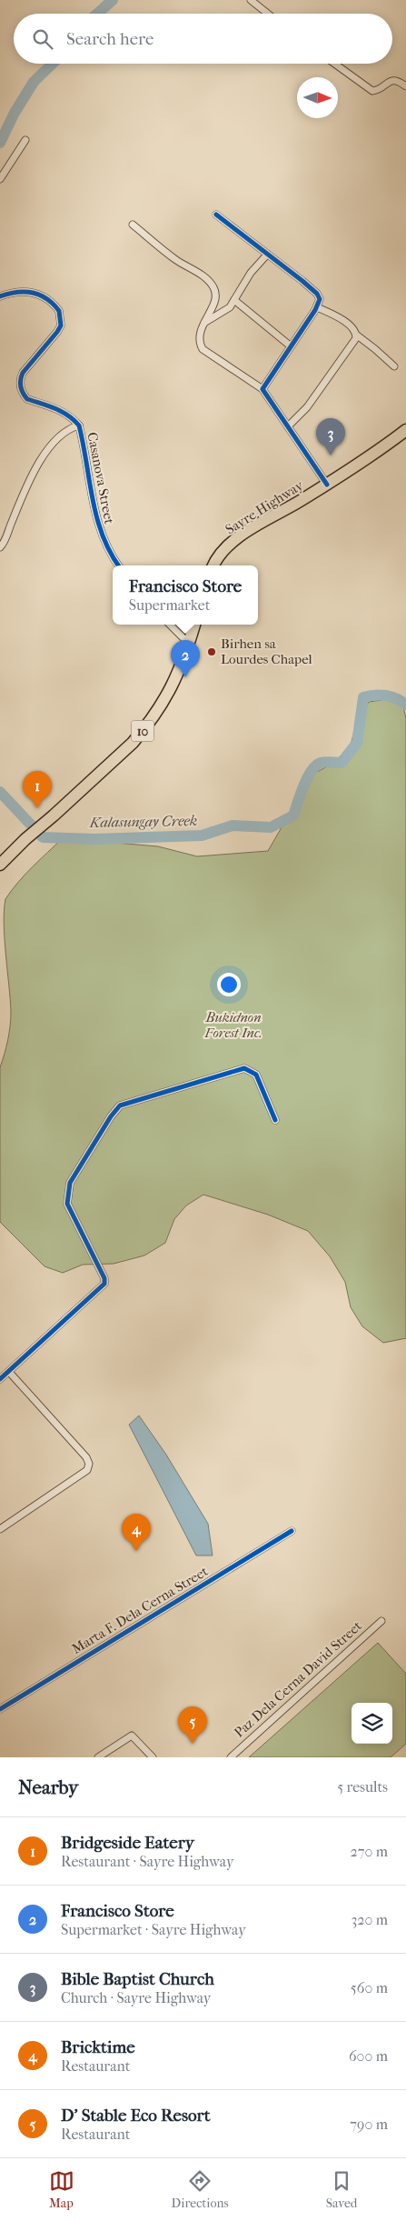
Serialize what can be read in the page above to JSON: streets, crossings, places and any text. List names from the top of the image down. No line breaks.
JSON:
{"streets":{"highway":["Sayre Highway","10"],"street":["Casanova Street","Marta F. Dela Cerna Street","Paz Dela Cerna David Street"]},"water":["Kalasungay Creek"],"parks":["Bukidnon Forest Inc."],"places":["Birhen sa Lourdes Chapel"],"north":"right","page":{"search":"Search here","pins":["3","2","1","4","5"],"popup":["Francisco Store","Supermarket"],"heading":["Nearby","5 results"],"list":[{"mark":"1","name":"Bridgeside Eatery","note":"Restaurant · Sayre Highway","value":"270 m"},{"mark":"2","name":"Francisco Store","note":"Supermarket · Sayre Highway","value":"320 m"},{"mark":"3","name":"Bible Baptist Church","note":"Church · Sayre Highway","value":"560 m"},{"mark":"4","name":"Bricktime","note":"Restaurant","value":"600 m"},{"mark":"5","name":"D' Stable Eco Resort","note":"Restaurant","value":"790 m"}],"nav":["Map","Directions","Saved"]}}
